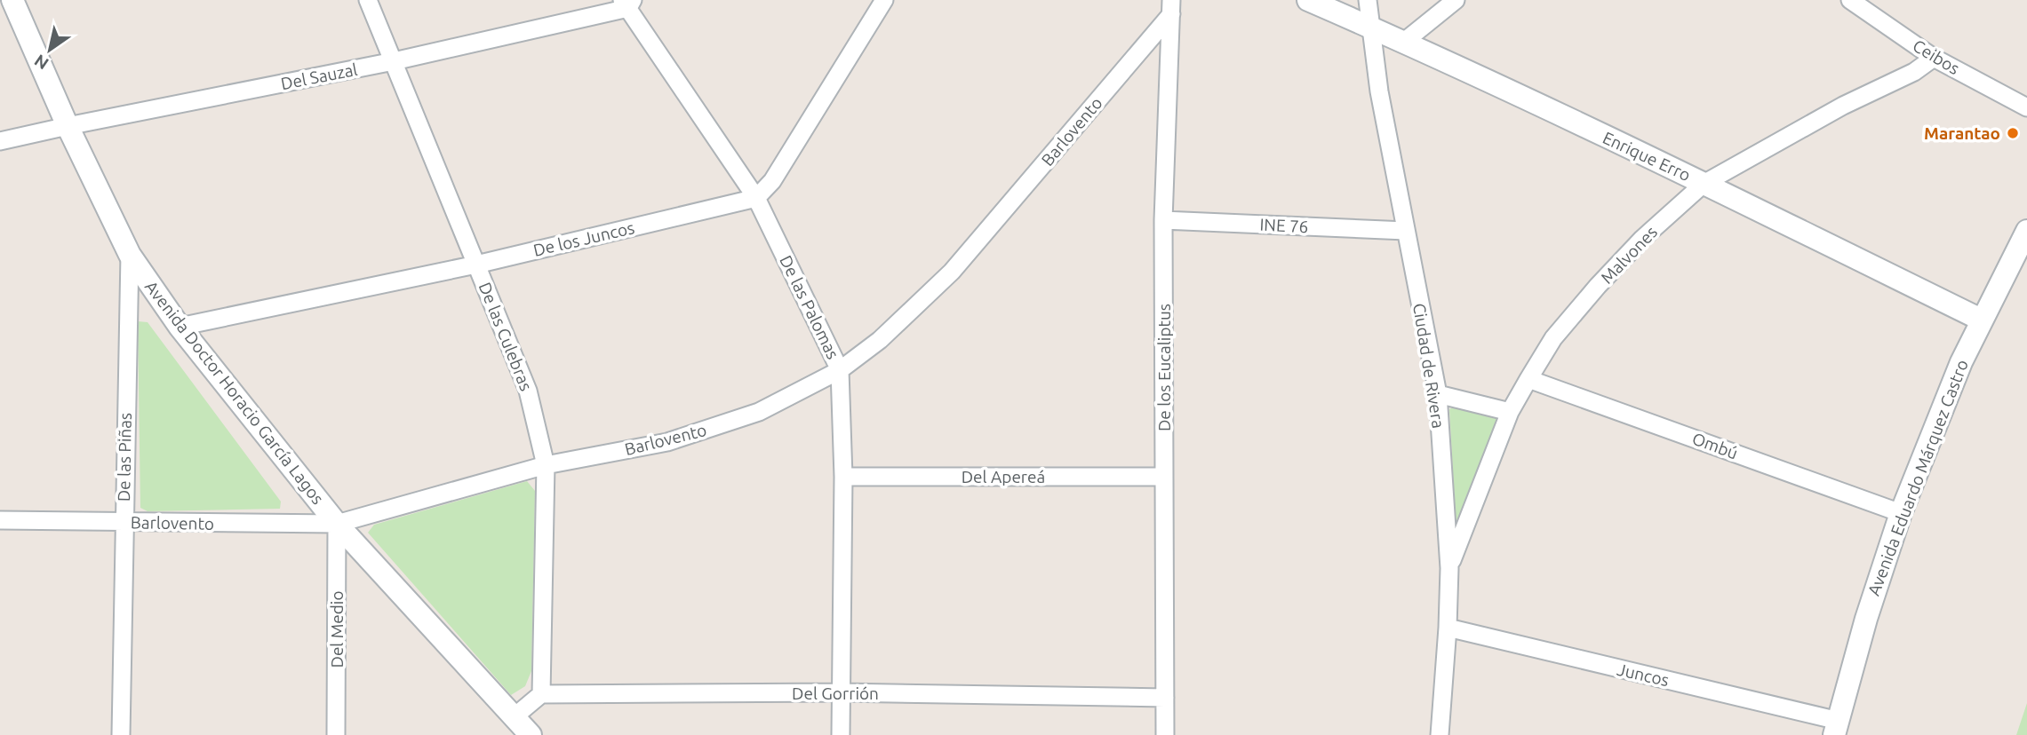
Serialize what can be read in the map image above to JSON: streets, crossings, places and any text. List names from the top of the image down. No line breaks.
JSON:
{"streets":{"street":["Ceibos","Del Sauzal","Barlovento","Enrique Erro","INE 76","De los Juncos","Malvones","De las Palomas","De las Culebras","Ciudad de Rivera","De los Eucaliptus","Avenida Doctor Horacio García Lagos","Ombú","De las Piñas","Del Apereá","Avenida Eduardo Márquez Castro","Del Medio","Juncos","Del Gorrión"]},"crossings":[["Ceibos","Malvones"],["Del Sauzal","De las Palomas"],["Del Sauzal","De las Culebras"],["Del Sauzal","Avenida Doctor Horacio García Lagos"],["Barlovento","De las Palomas"],["Barlovento","De las Culebras"],["Barlovento","De los Eucaliptus"],["Barlovento","Avenida Doctor Horacio García Lagos"],["Barlovento","De las Piñas"],["Barlovento","Del Medio"],["Enrique Erro","Malvones"],["Enrique Erro","Ciudad de Rivera"],["Enrique Erro","Avenida Eduardo Márquez Castro"],["INE 76","Ciudad de Rivera"],["INE 76","De los Eucaliptus"],["De los Juncos","De las Palomas"],["De los Juncos","De las Culebras"],["De los Juncos","Avenida Doctor Horacio García Lagos"],["Malvones","Ciudad de Rivera"],["Malvones","Ombú"],["De las Palomas","Del Apereá"],["De las Palomas","Del Gorrión"],["De las Culebras","Del Gorrión"],["Ciudad de Rivera","Juncos"],["De los Eucaliptus","Del Apereá"],["De los Eucaliptus","Del Gorrión"],["Avenida Doctor Horacio García Lagos","De las Piñas"],["Avenida Doctor Horacio García Lagos","Del Medio"],["Ombú","Avenida Eduardo Márquez Castro"],["Avenida Eduardo Márquez Castro","Juncos"]],"places":["Marantao"],"north":"bottom left"}
